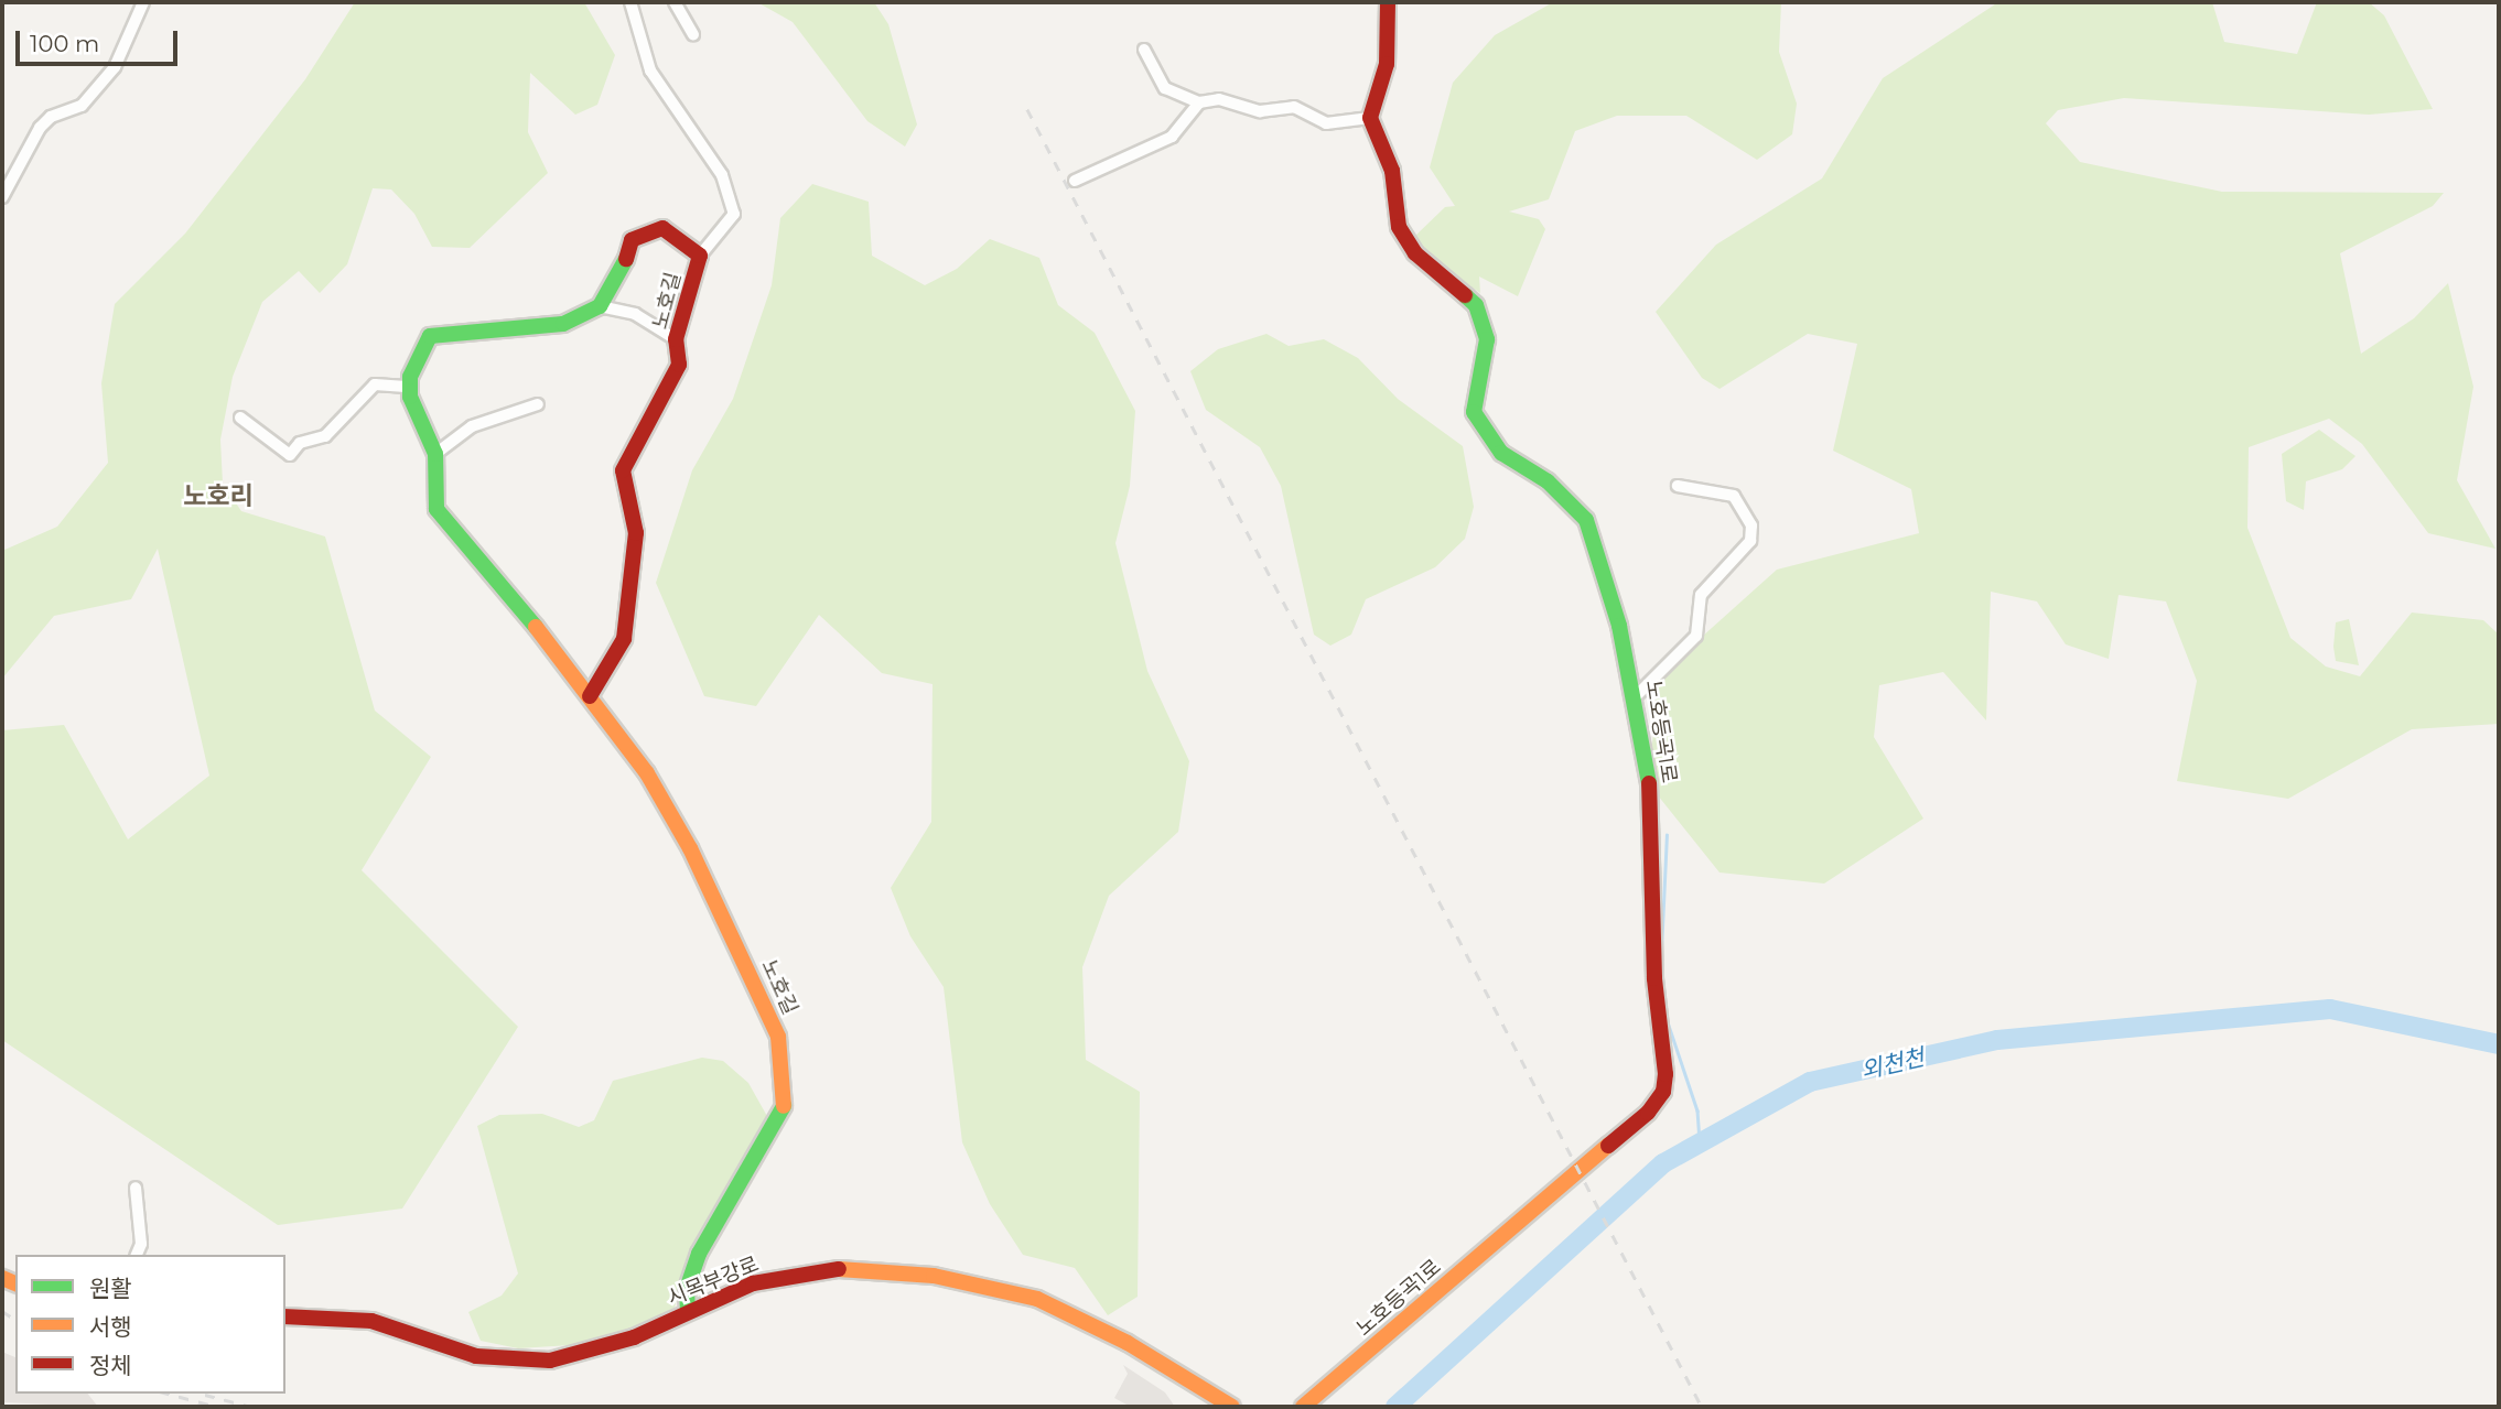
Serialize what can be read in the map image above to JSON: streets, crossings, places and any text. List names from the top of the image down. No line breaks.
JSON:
{"streets":{"street":["노호길","노호등곡1로","시목부강로"]},"crossings":[["노호길","시목부강로"]],"districts":["노호리"],"water":["외천천"],"legend":["원활","서행","정체"],"scale_bar":"100 m"}
